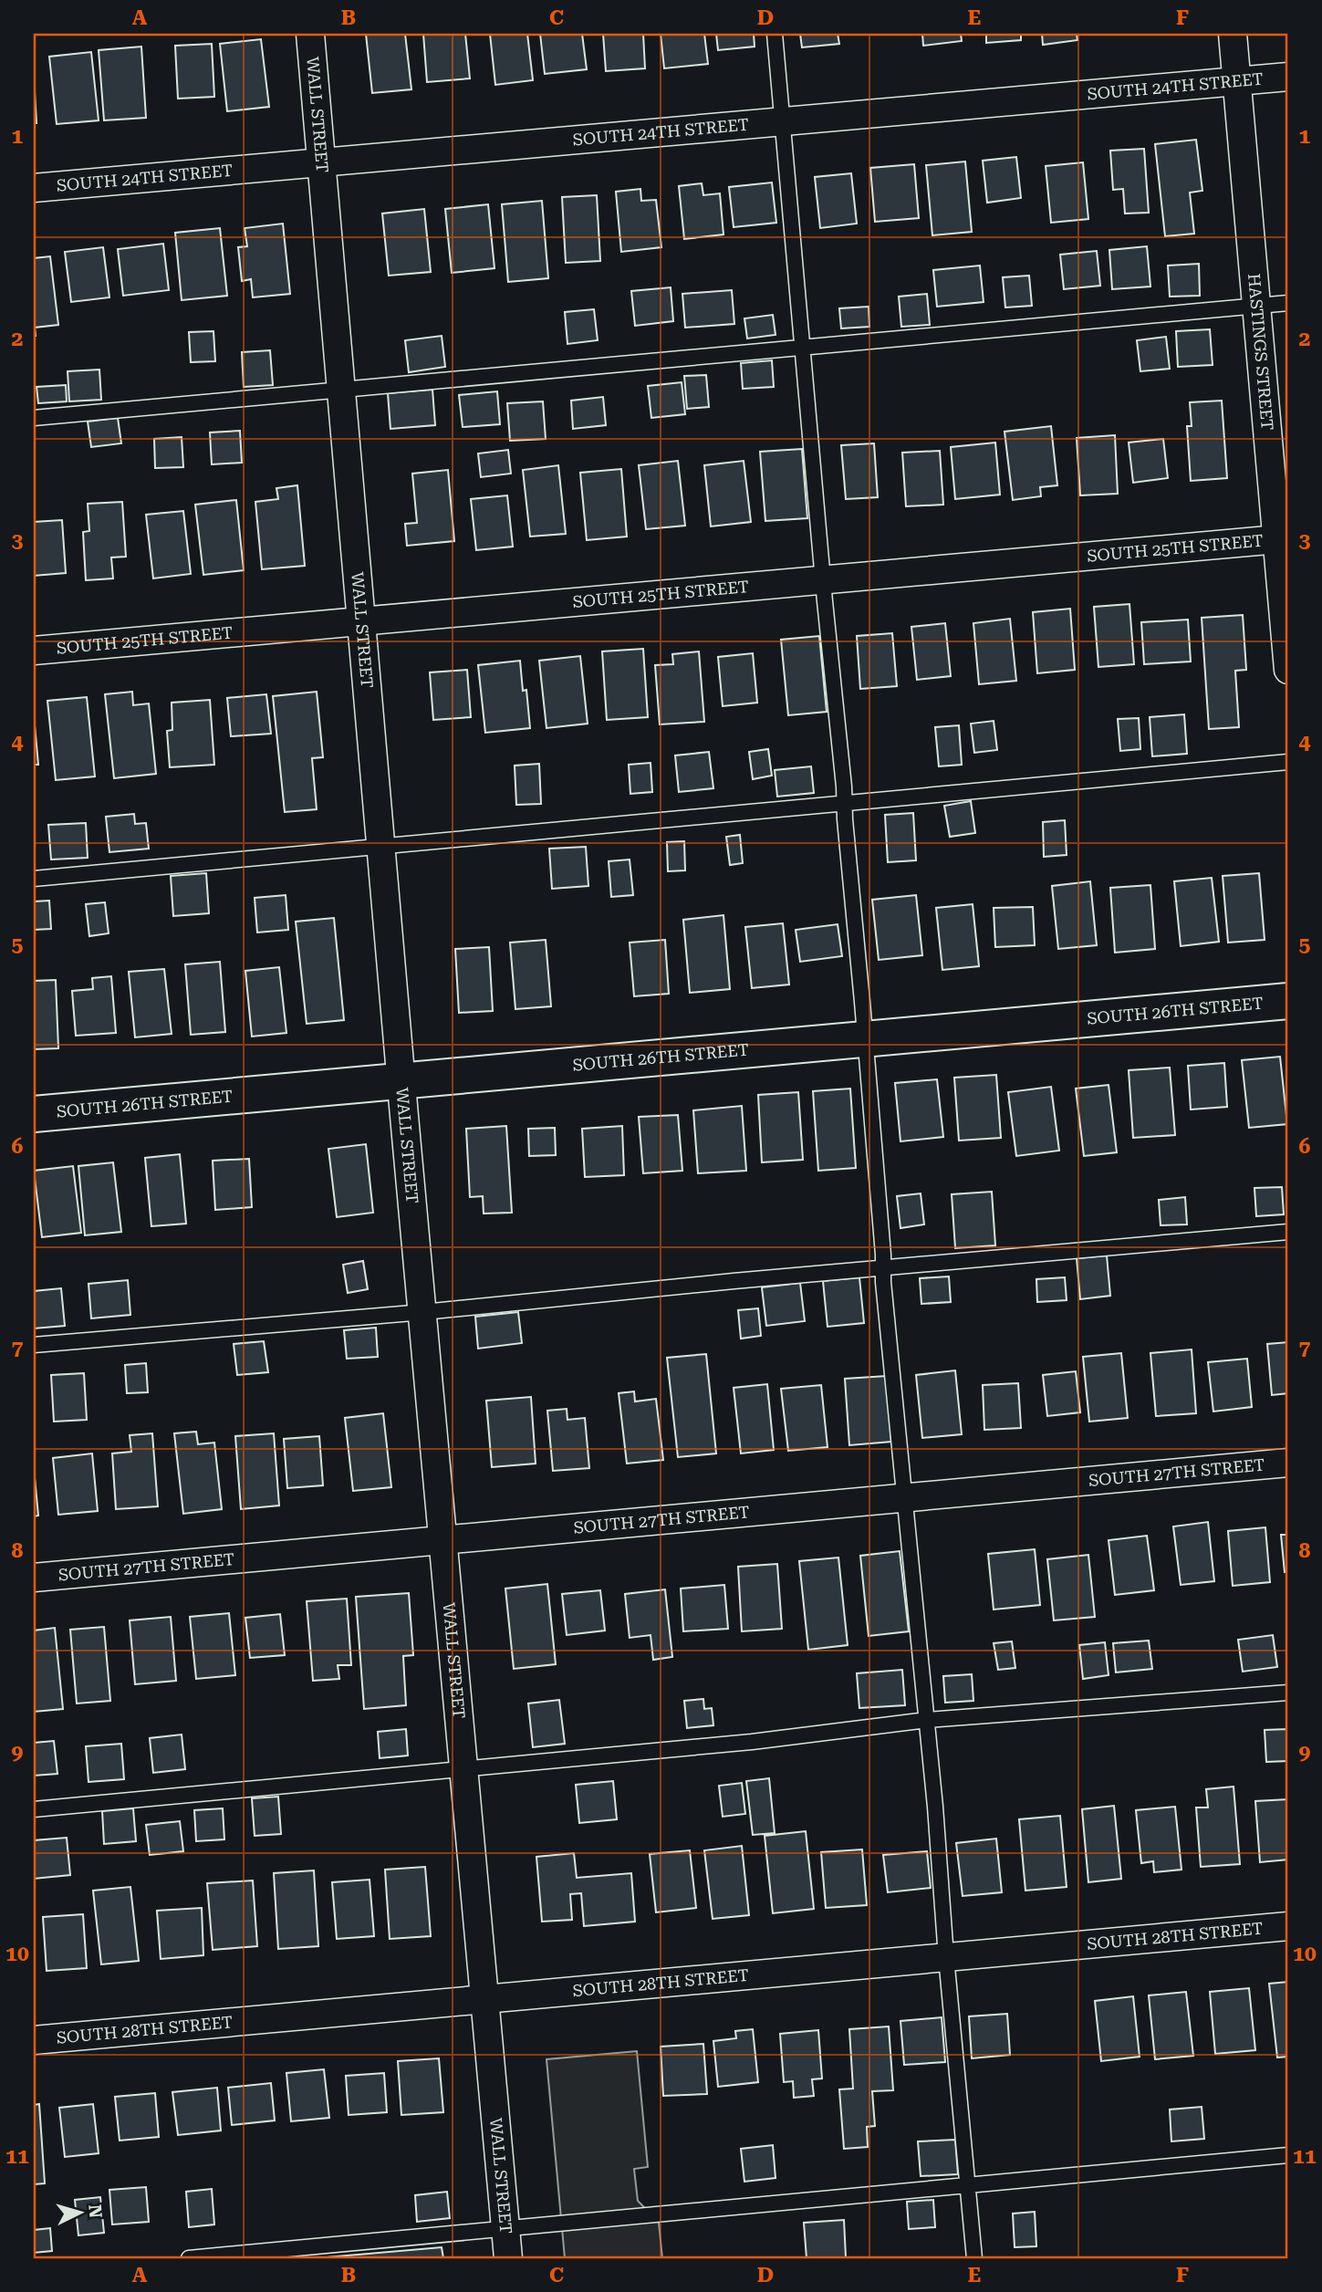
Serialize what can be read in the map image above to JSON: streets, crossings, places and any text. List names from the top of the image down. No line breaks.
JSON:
{"streets":{"street":["SOUTH 24TH STREET","WALL STREET","HASTINGS STREET","SOUTH 25TH STREET","SOUTH 26TH STREET","SOUTH 27TH STREET","SOUTH 28TH STREET"]},"crossings":[["SOUTH 24TH STREET","WALL STREET"],["SOUTH 24TH STREET","HASTINGS STREET"],["WALL STREET","SOUTH 25TH STREET"],["WALL STREET","SOUTH 26TH STREET"],["WALL STREET","SOUTH 27TH STREET"],["WALL STREET","SOUTH 28TH STREET"],["HASTINGS STREET","SOUTH 25TH STREET"]],"north":"right","grid":{"columns":["A","B","C","D","E","F"],"rows":["1","2","3","4","5","6","7","8","9","10","11"]}}
